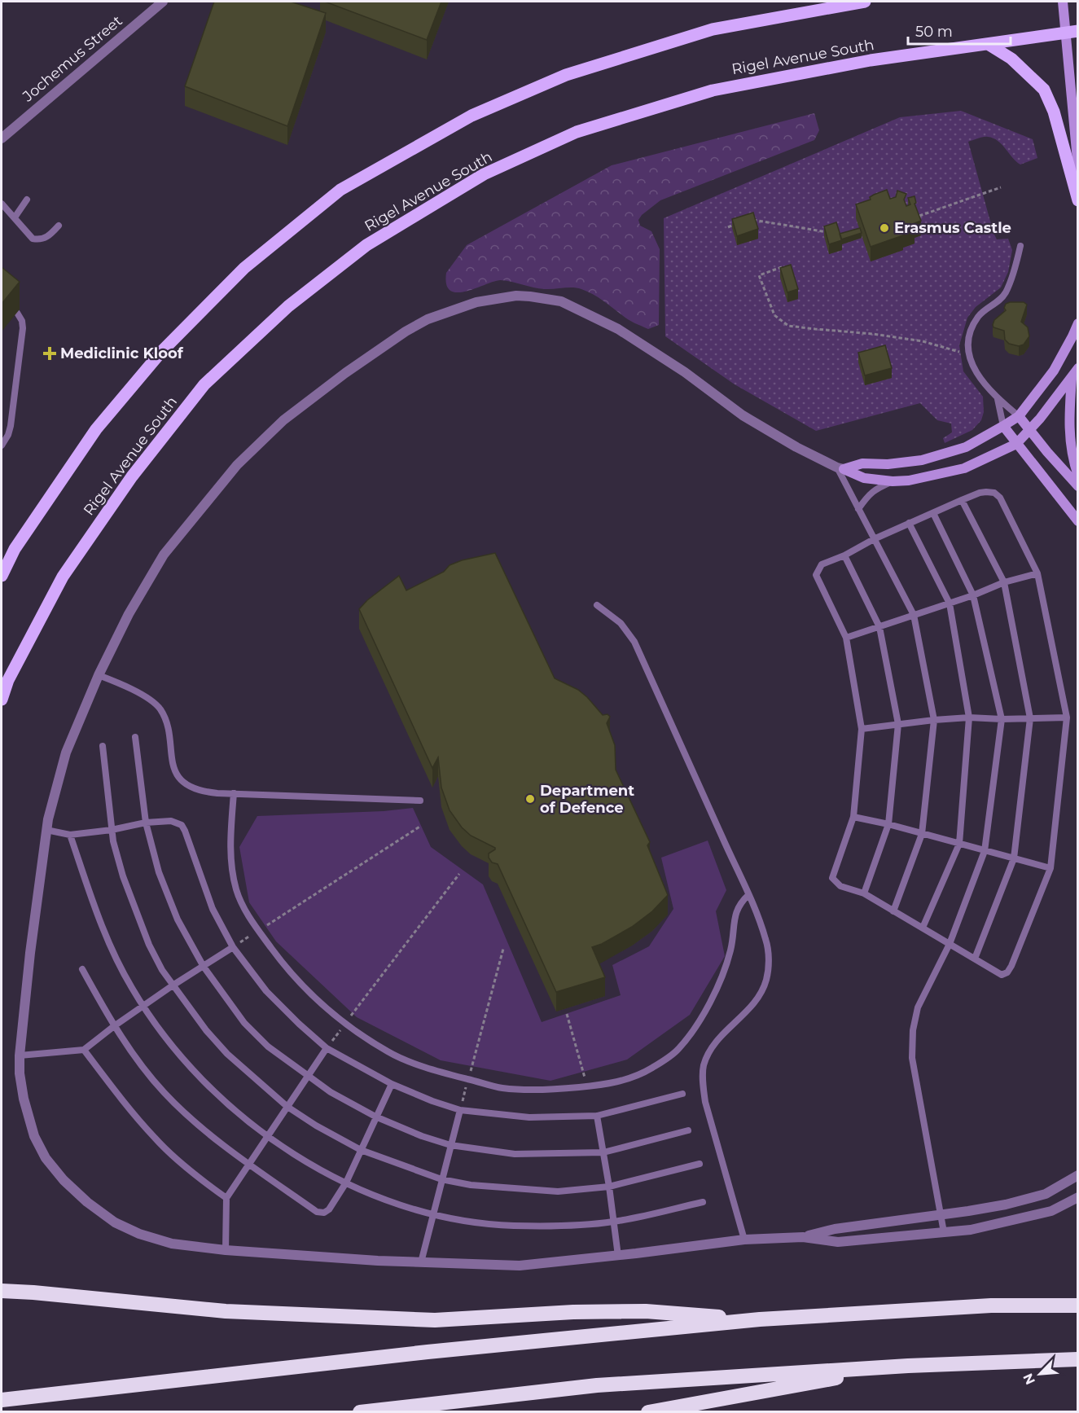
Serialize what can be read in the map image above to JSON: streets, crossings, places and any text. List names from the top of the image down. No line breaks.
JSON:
{"streets":{"main road":["Rigel Avenue South"],"street":["Jochemus Street"]},"places":{"other":["Erasmus Castle","Department of Defence"],"health":["Mediclinic Kloof"]},"scale_bar":"50 m","north":"bottom left"}
